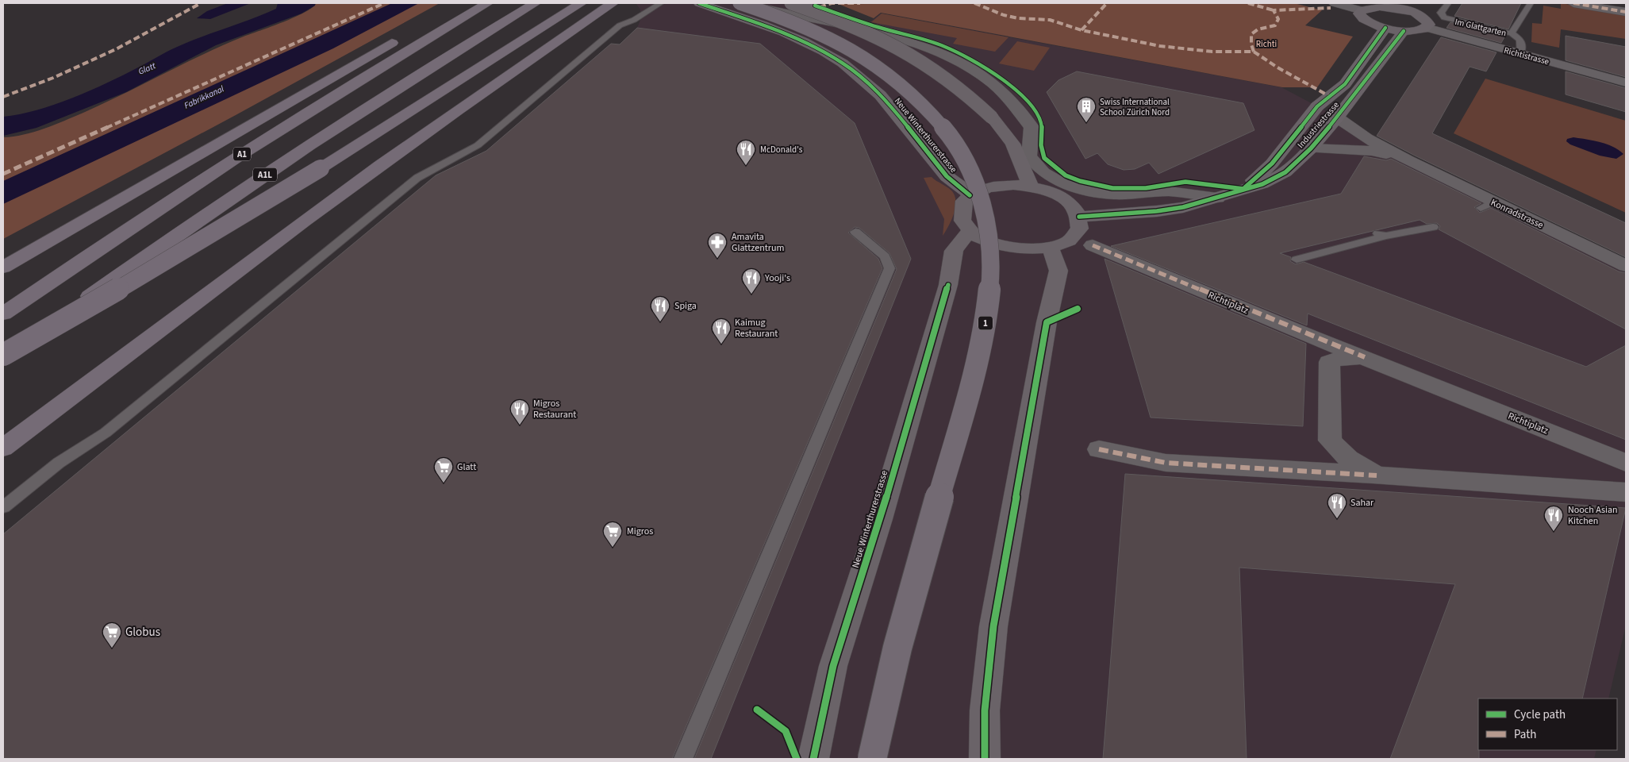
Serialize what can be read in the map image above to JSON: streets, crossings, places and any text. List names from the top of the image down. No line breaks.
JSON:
{"streets":{"highway":["A1","A1L"],"main road":["Industriestrasse","Neue Winterthurerstrasse","1"],"street":["Richtistrasse","Konradstrasse","Richtiplatz"],"lane":["Im Glattgarten"]},"crossings":[["Im Glattgarten","Richtistrasse"],["Industriestrasse","Konradstrasse"]],"water":["Glatt","Fabrikkanal"],"parks":["Richti"],"places":{"building":["Swiss International School Zürich Nord"],"restaurant":["McDonald's","Yooji's","Spiga","Kaimug Restaurant","Migros Restaurant","Sahar","Nooch Asian Kitchen"],"pharmacy":["Amavita Glattzentrum"],"supermarket":["Glatt","Migros","Globus"]},"legend":["Cycle path","Path"]}
